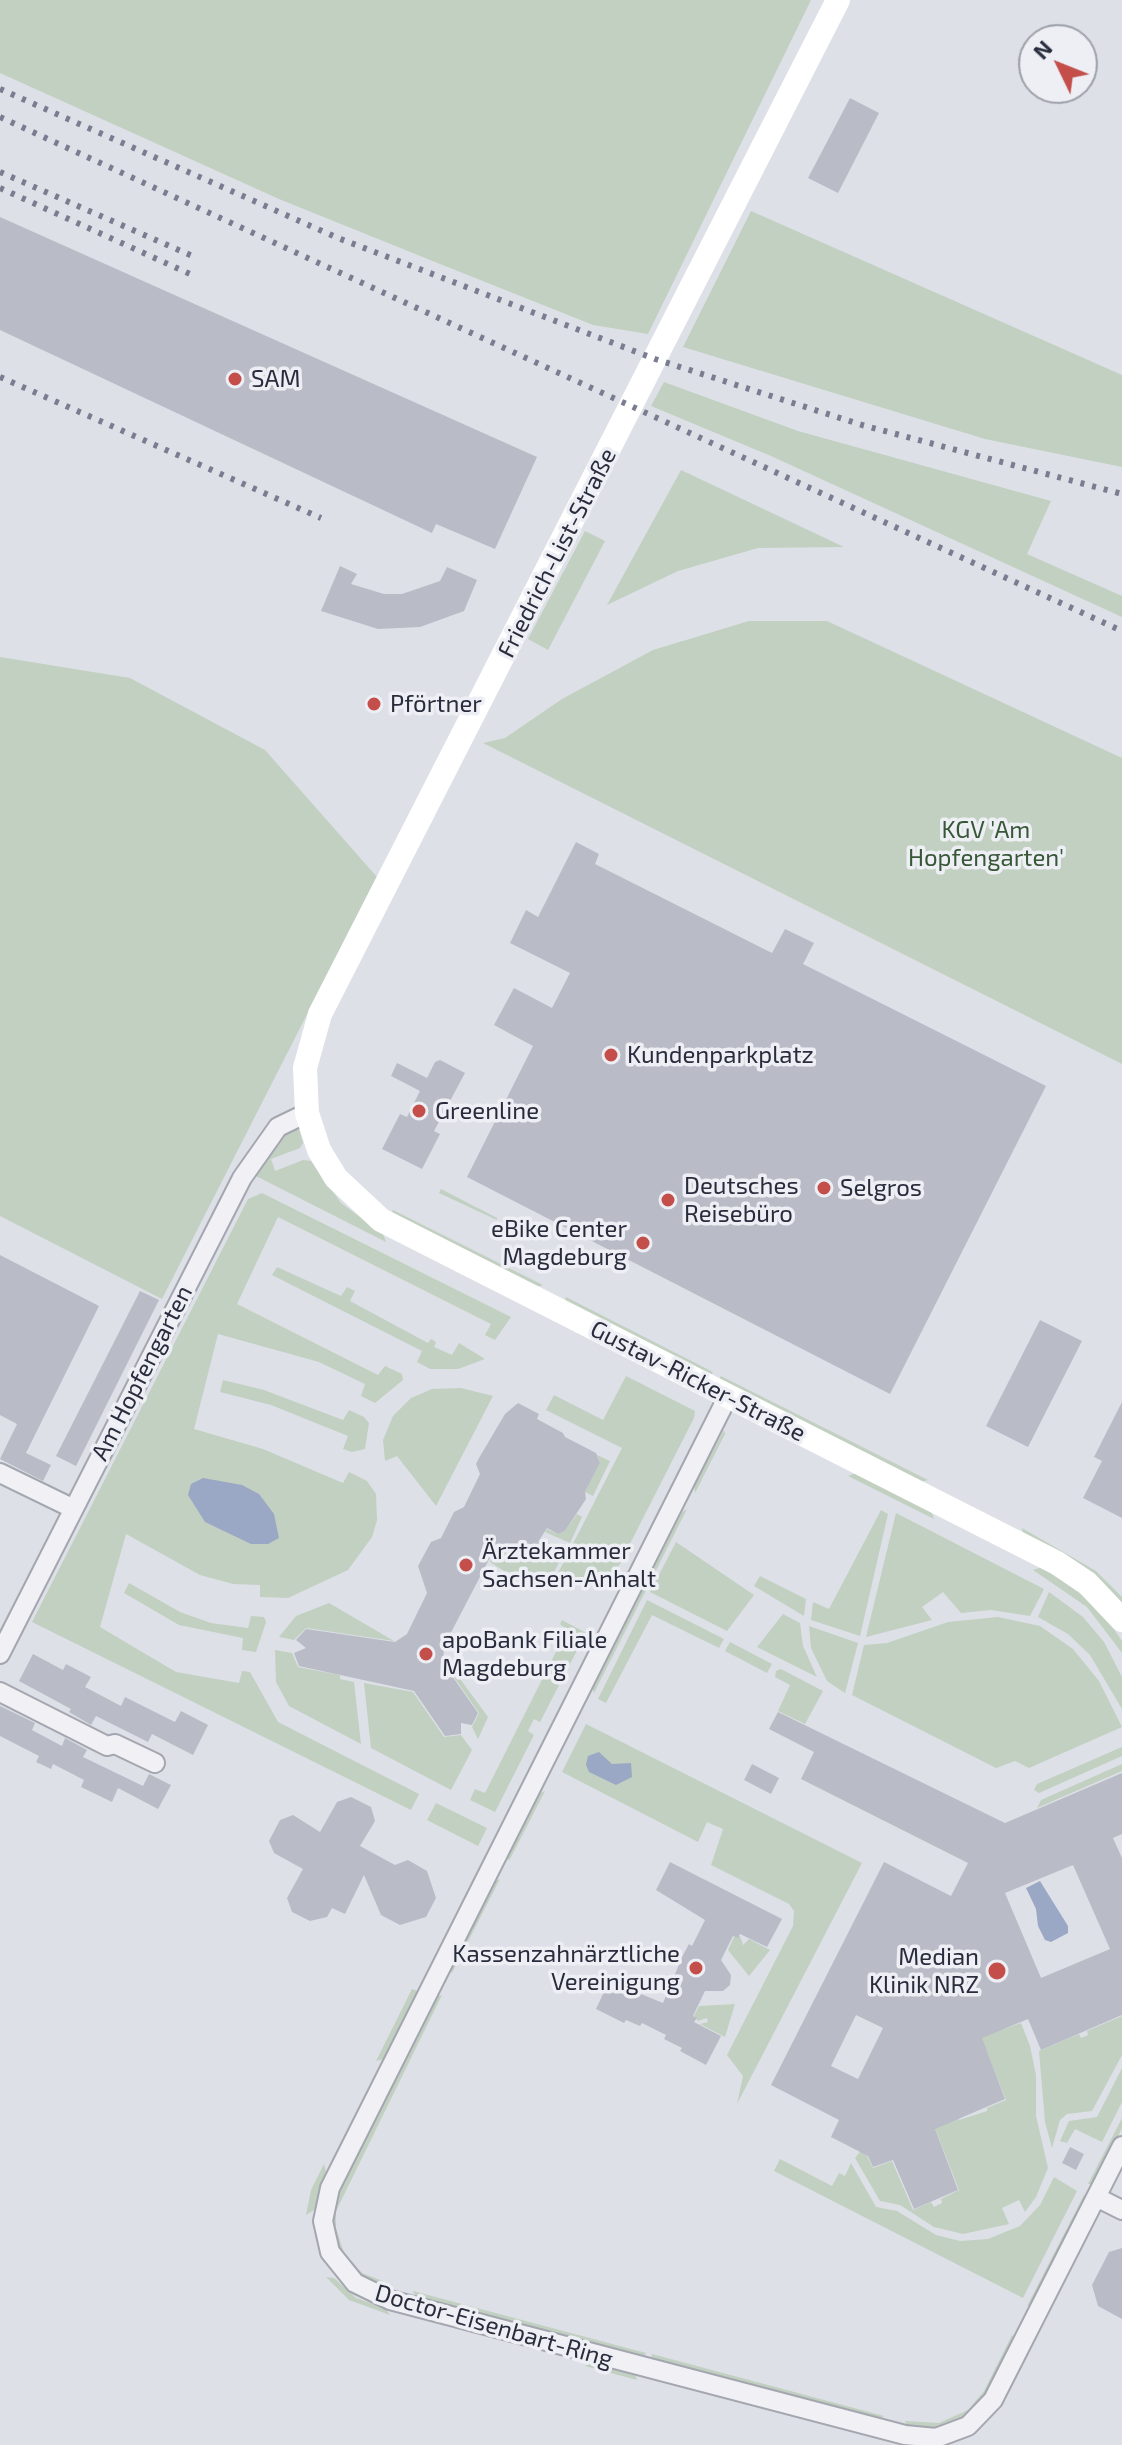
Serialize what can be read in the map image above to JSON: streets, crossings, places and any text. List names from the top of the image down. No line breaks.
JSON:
{"streets":{"street":["Friedrich-List-Straße","Am Hopfengarten","Gustav-Ricker-Straße","Doctor-Eisenbart-Ring"]},"crossings":[["Friedrich-List-Straße","Am Hopfengarten"],["Friedrich-List-Straße","Gustav-Ricker-Straße"],["Am Hopfengarten","Gustav-Ricker-Straße"],["Gustav-Ricker-Straße","Doctor-Eisenbart-Ring"]],"parks":["KGV 'Am Hopfengarten'"],"places":["SAM","Pförtner","Kundenparkplatz","Greenline","Selgros","Deutsches Reisebüro","eBike Center Magdeburg","Ärztekammer Sachsen-Anhalt","apoBank Filiale Magdeburg","Kassenzahnärztliche Vereinigung","Median Klinik NRZ"],"north":"top left"}
